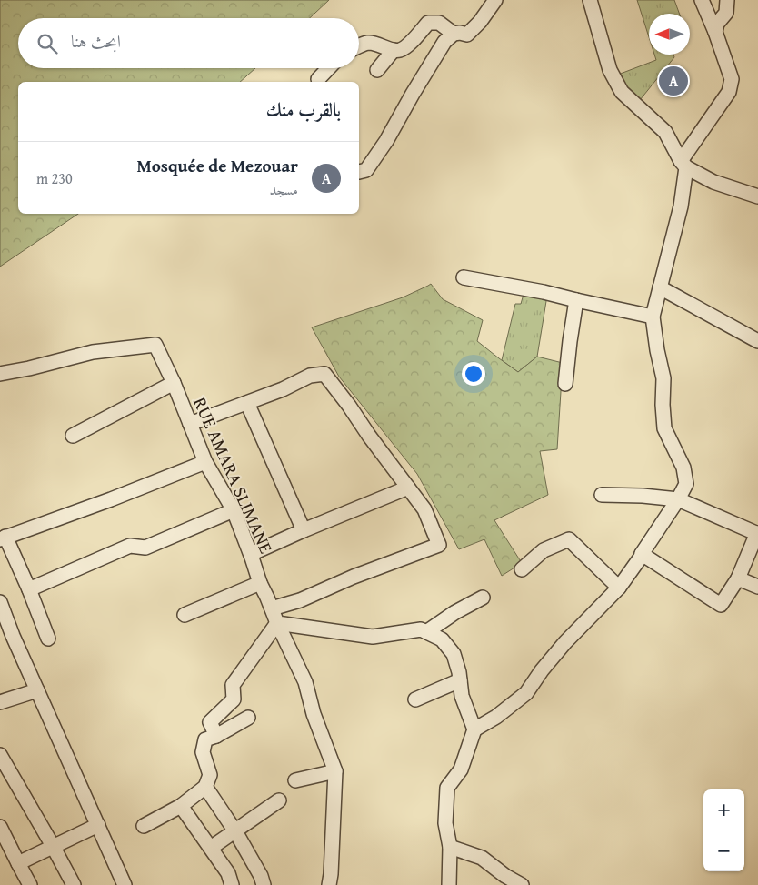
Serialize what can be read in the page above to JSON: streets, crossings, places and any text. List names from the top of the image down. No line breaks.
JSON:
{"streets":{"street":["RUE AMARA SLIMANE"]},"north":"left","page":{"search":"ابحث هنا","pins":"A","heading":"بالقرب منك","list":[{"mark":"A","name":"Mosquée de Mezouar","note":"مسجد","value":"230 m"}],"map_buttons":["+","−"]}}
